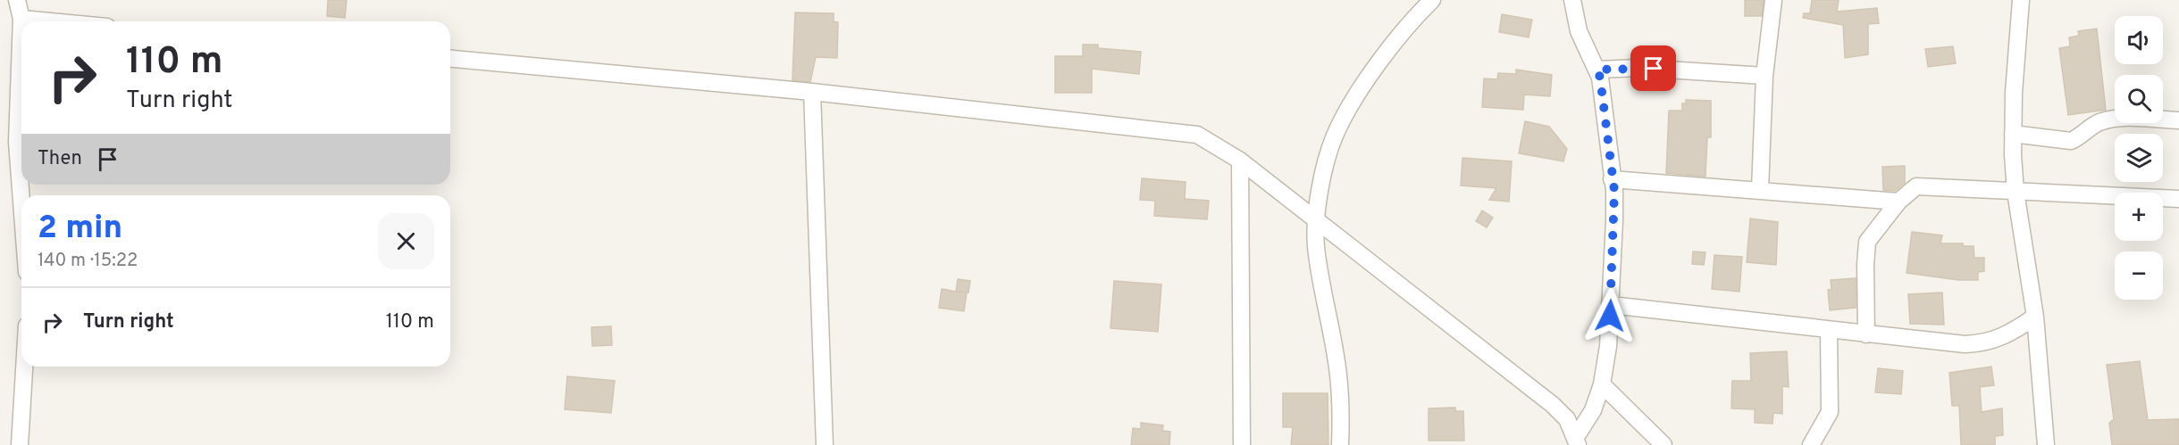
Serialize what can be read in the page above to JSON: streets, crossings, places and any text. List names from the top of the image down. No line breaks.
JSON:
{"page":{"map_buttons":["+","−"],"turn":["110 m","Turn right"],"then":"Then","heading":["2 min","140 m · 15:22"],"list":[{"name":"Turn right","value":"110 m"}]}}
